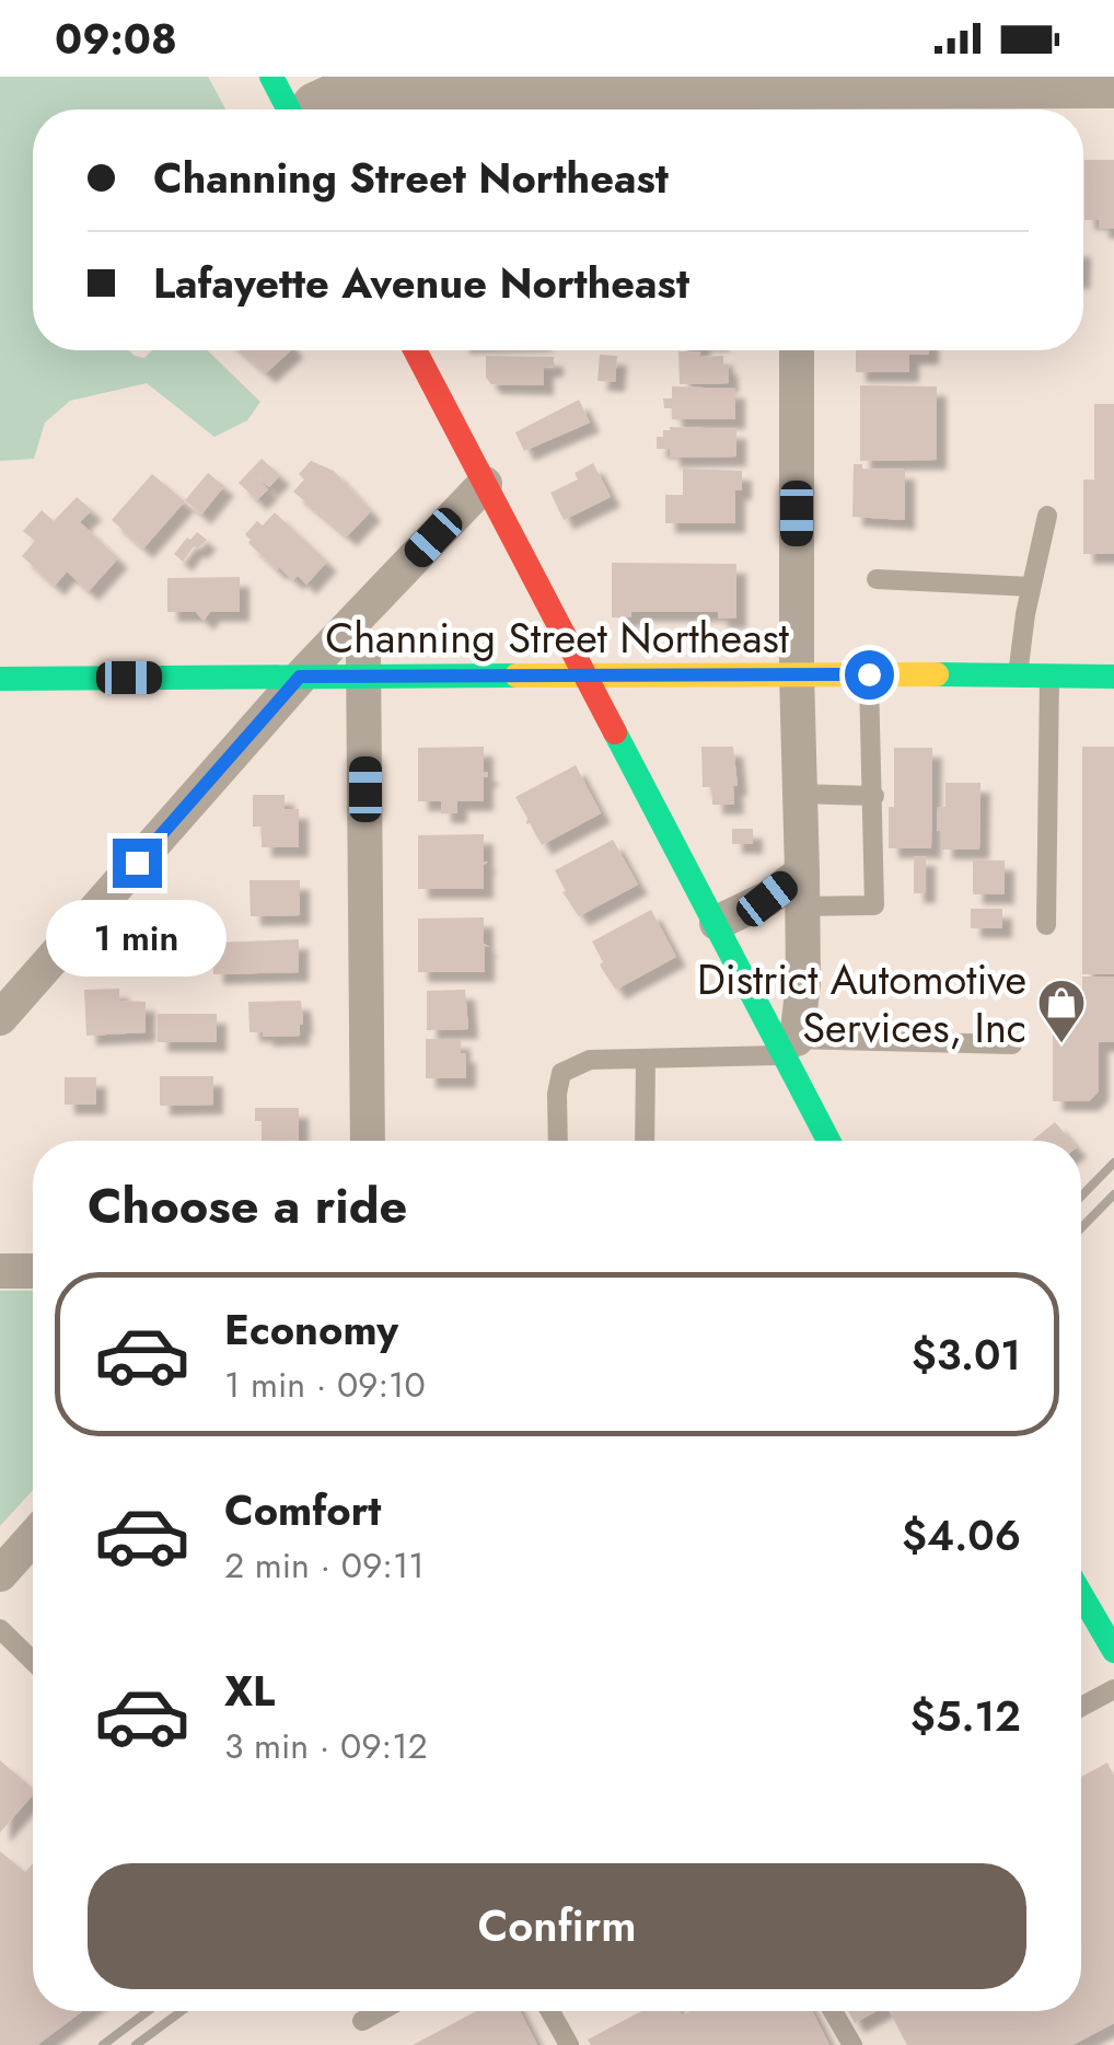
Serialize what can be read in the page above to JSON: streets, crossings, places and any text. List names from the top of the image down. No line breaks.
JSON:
{"streets":{"street":["Channing Street Northeast"]},"places":{"shop":["District Automotive Services, Inc"]},"page":{"status":"09:08","banner":["Channing Street Northeast","Lafayette Avenue Northeast"],"bubble":"1 min","heading":"Choose a ride","list":[{"name":"Economy","note":"1 min · 09:10","value":"$3.01"},{"name":"Comfort","note":"2 min · 09:11","value":"$4.06"},{"name":"XL","note":"3 min · 09:12","value":"$5.12"}],"buttons":"Confirm"}}
